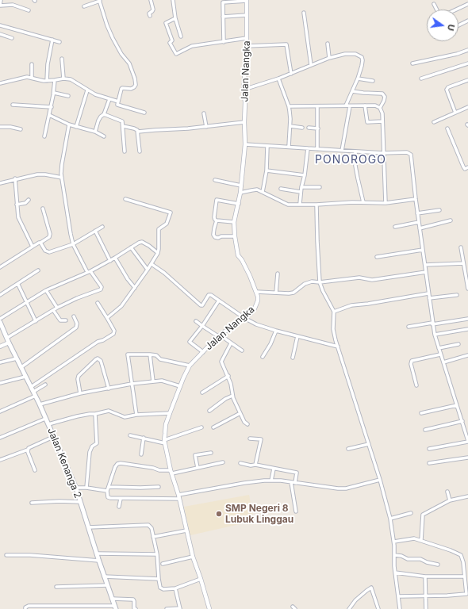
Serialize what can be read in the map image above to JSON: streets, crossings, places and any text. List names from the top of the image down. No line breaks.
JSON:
{"streets":{"main road":["Jalan Kenanga 2"],"street":["Jalan Nangka"]},"districts":["PONOROGO"],"places":["SMP Negeri 8 Lubuk Linggau"],"north":"right"}
